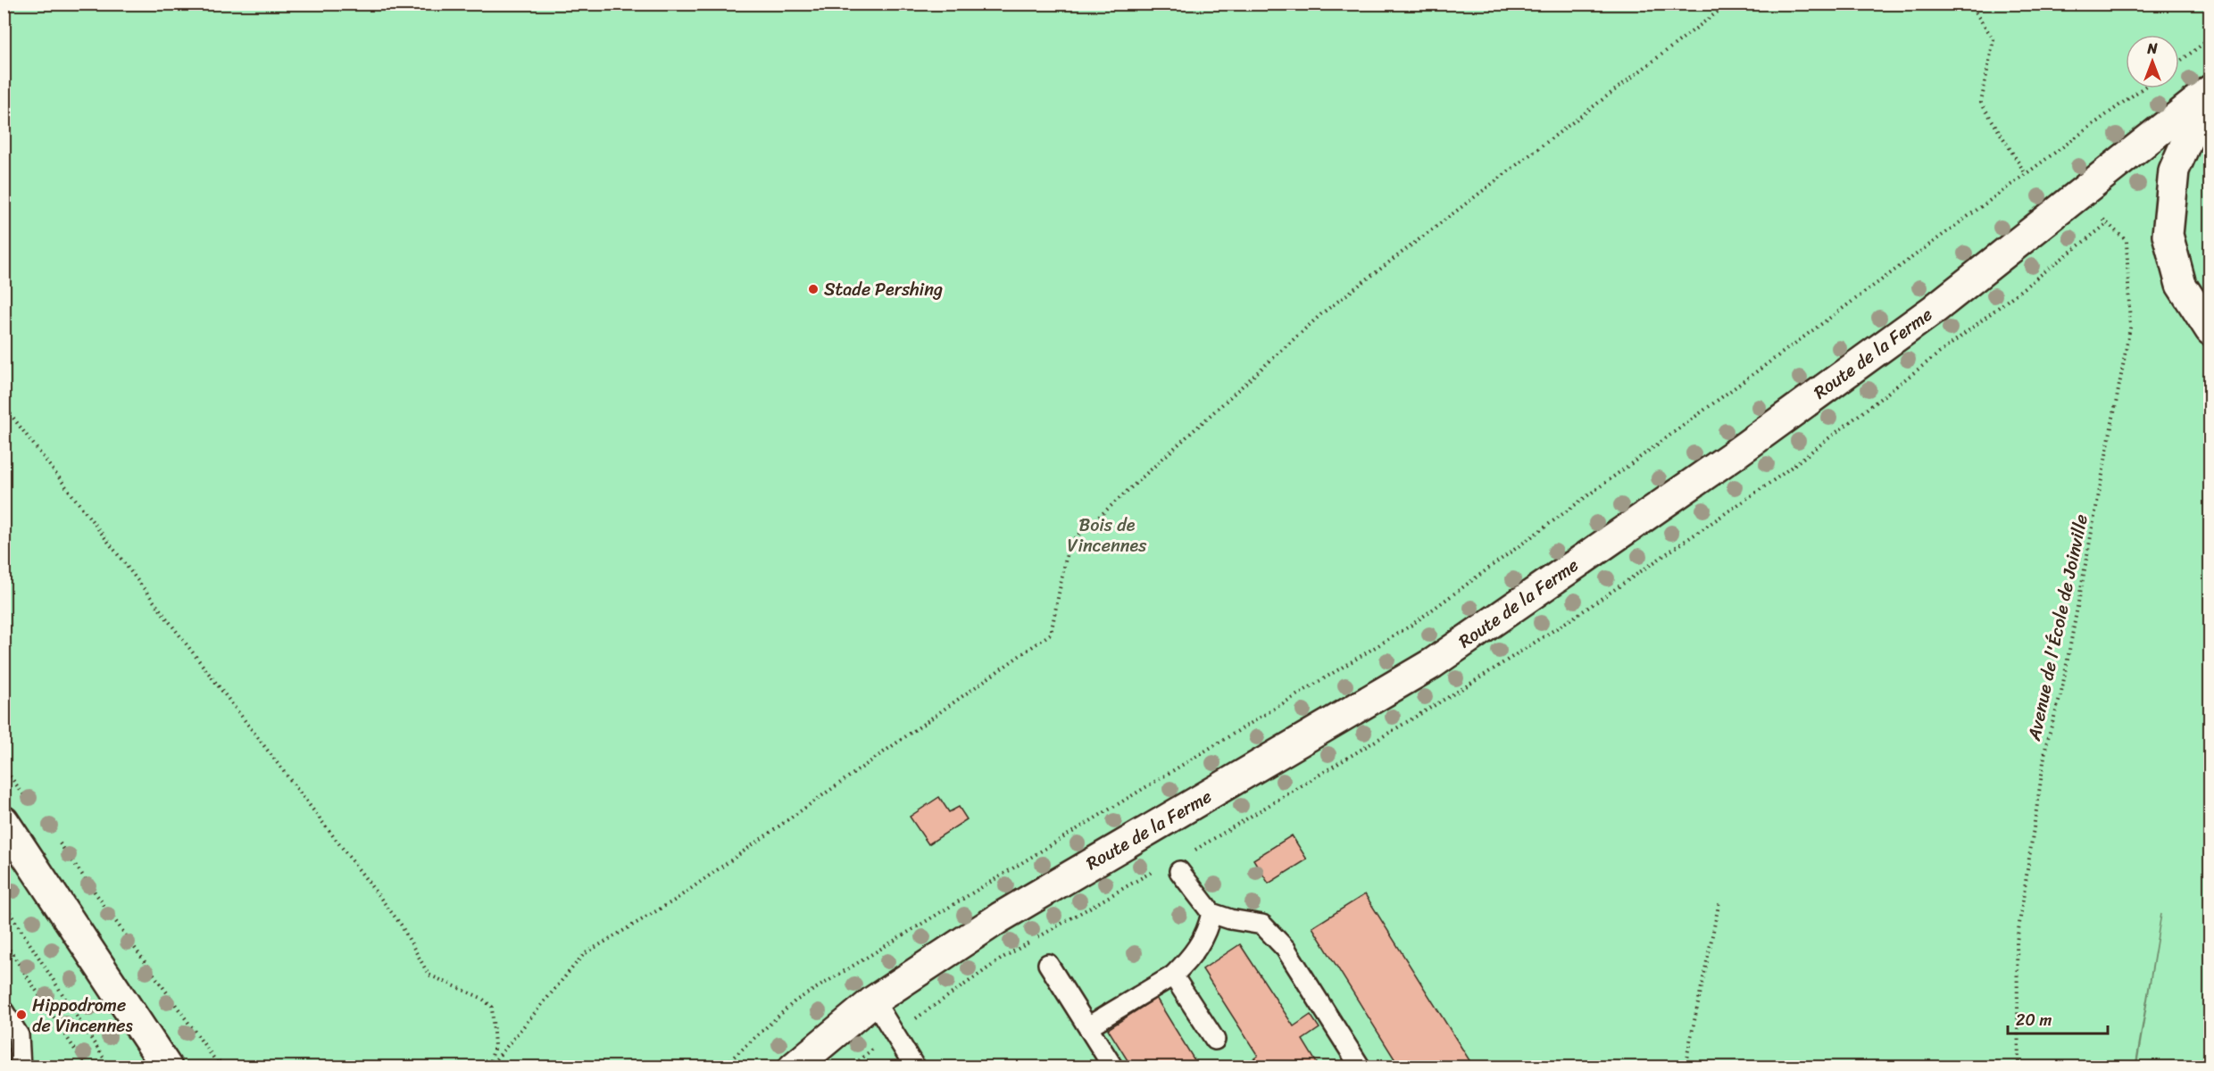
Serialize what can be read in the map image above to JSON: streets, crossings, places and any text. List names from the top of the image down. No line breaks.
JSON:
{"streets":{"main road":["Route de la Ferme"],"path":["Avenue de l'École de Joinville"]},"parks":["Bois de Vincennes"],"places":["Stade Pershing","Hippodrome de Vincennes"],"scale_bar":"20 m","north":"top"}
